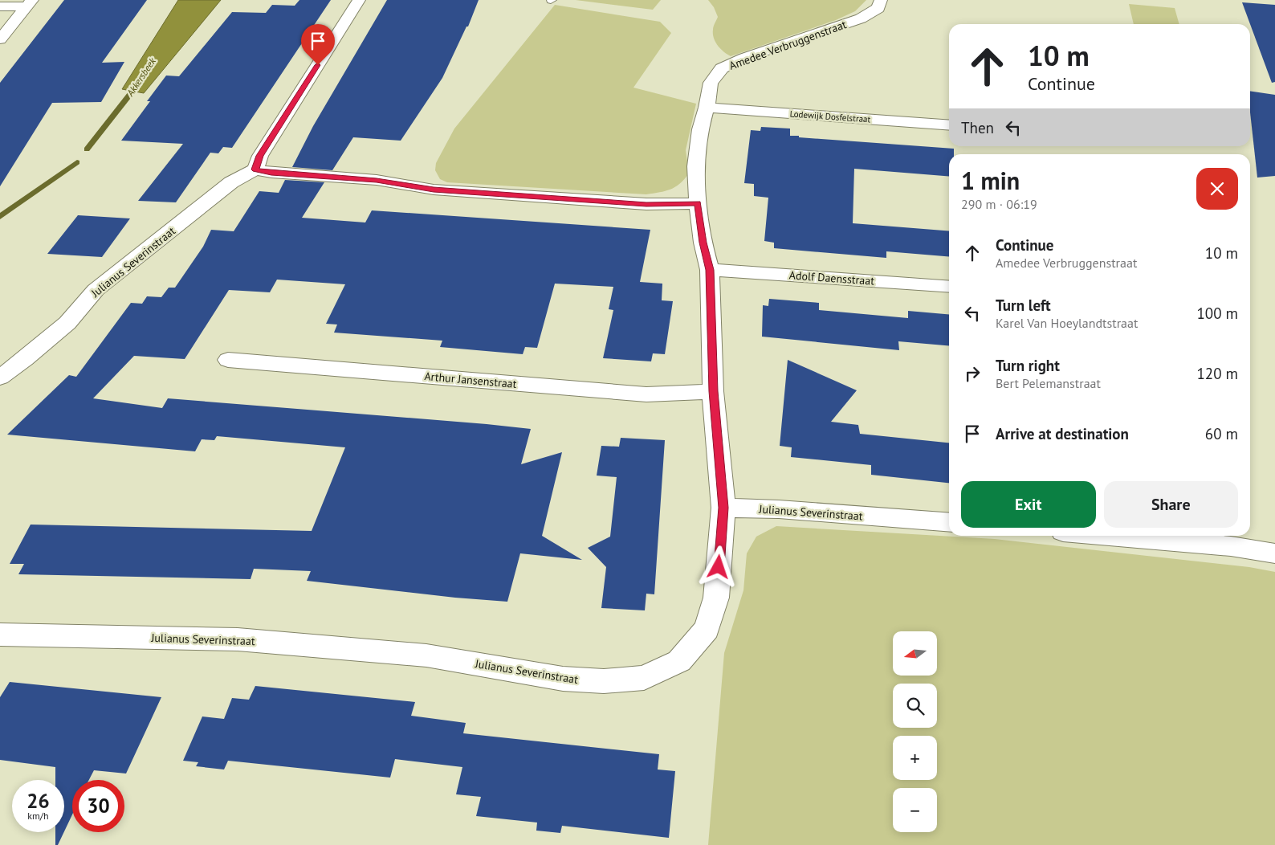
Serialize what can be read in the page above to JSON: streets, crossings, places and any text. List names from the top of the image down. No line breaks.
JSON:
{"streets":{"street":["Amedee Verbruggenstraat","Lodewijk Dosfelstraat","Julianus Severinstraat","Adolf Daensstraat","Arthur Jansenstraat"]},"crossings":[["Amedee Verbruggenstraat","Lodewijk Dosfelstraat"],["Amedee Verbruggenstraat","Julianus Severinstraat"],["Amedee Verbruggenstraat","Adolf Daensstraat"],["Amedee Verbruggenstraat","Arthur Jansenstraat"]],"water":["Akkersbeek"],"north":"left","page":{"turn":["10 m","Continue"],"then":"Then","heading":["1 min","290 m · 06:19"],"list":[{"name":"Continue","note":"Amedee Verbruggenstraat","value":"10 m"},{"name":"Turn left","note":"Karel Van Hoeylandtstraat","value":"100 m"},{"name":"Turn right","note":"Bert Pelemanstraat","value":"120 m"},{"name":"Arrive at destination","value":"60 m"}],"buttons":["Exit","Share"],"map_buttons":["+","−"],"speed":"26 km/h","limit":"30"}}
